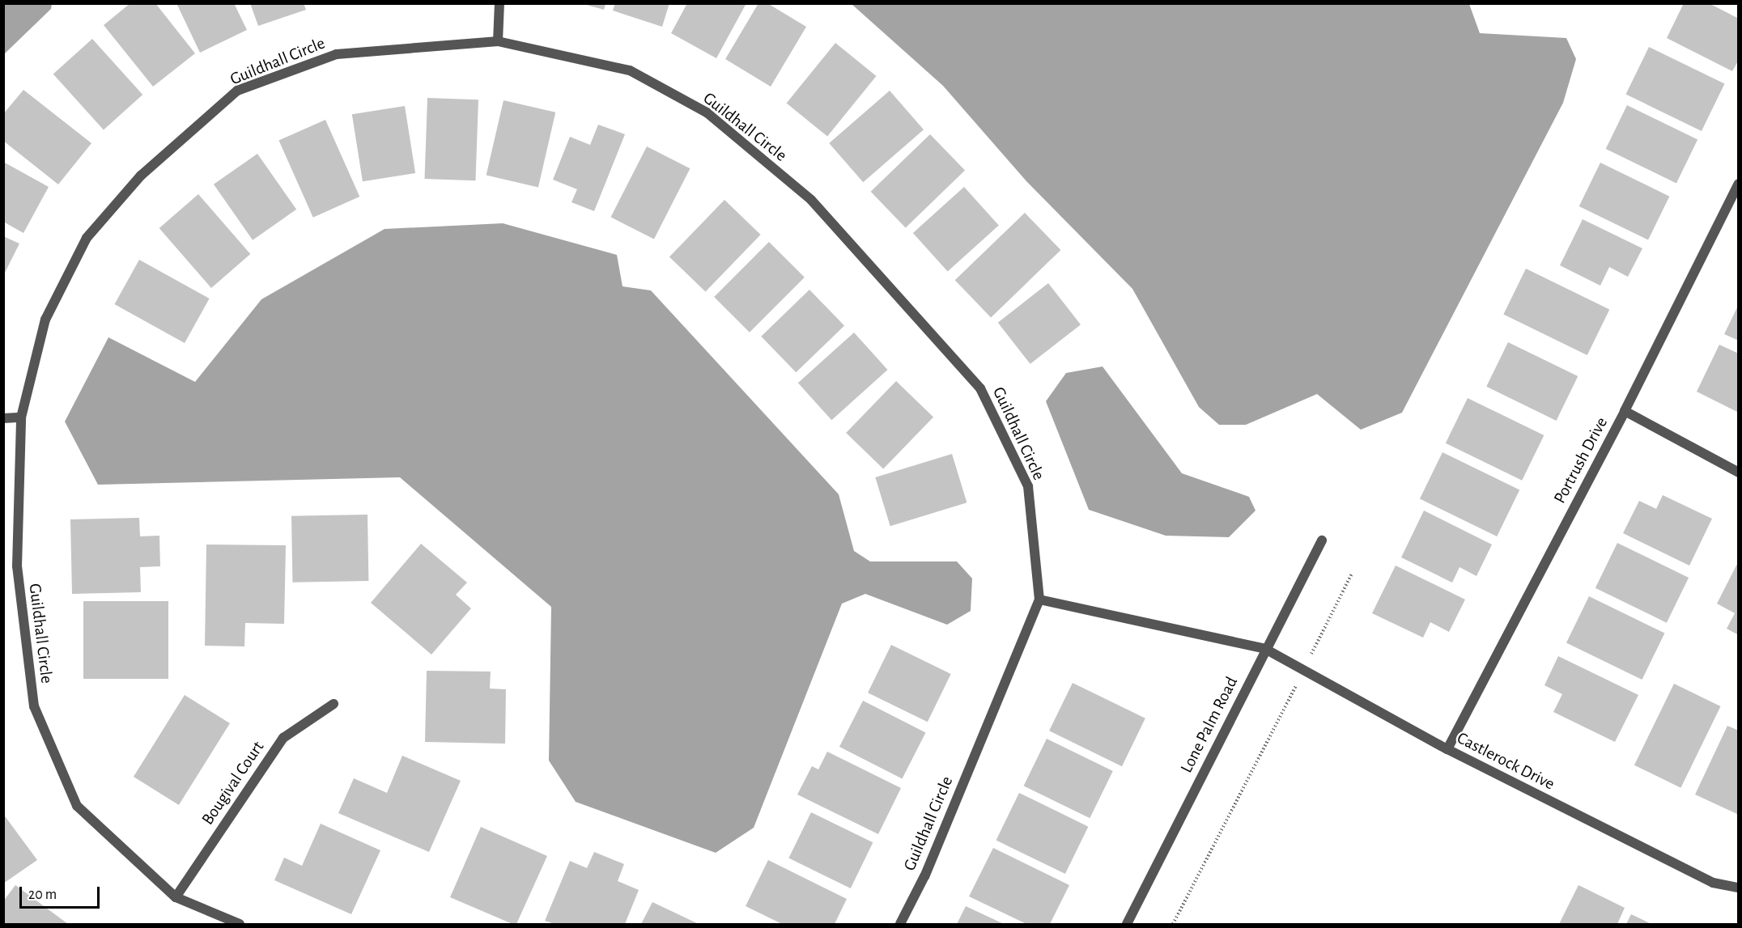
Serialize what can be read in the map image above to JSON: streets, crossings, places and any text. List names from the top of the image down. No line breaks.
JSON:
{"streets":{"street":["Guildhall Circle","Portrush Drive","Lone Palm Road","Castlerock Drive","Bougival Court"]},"crossings":[["Guildhall Circle","Bougival Court"],["Portrush Drive","Castlerock Drive"],["Lone Palm Road","Castlerock Drive"]],"scale_bar":"20 m"}
